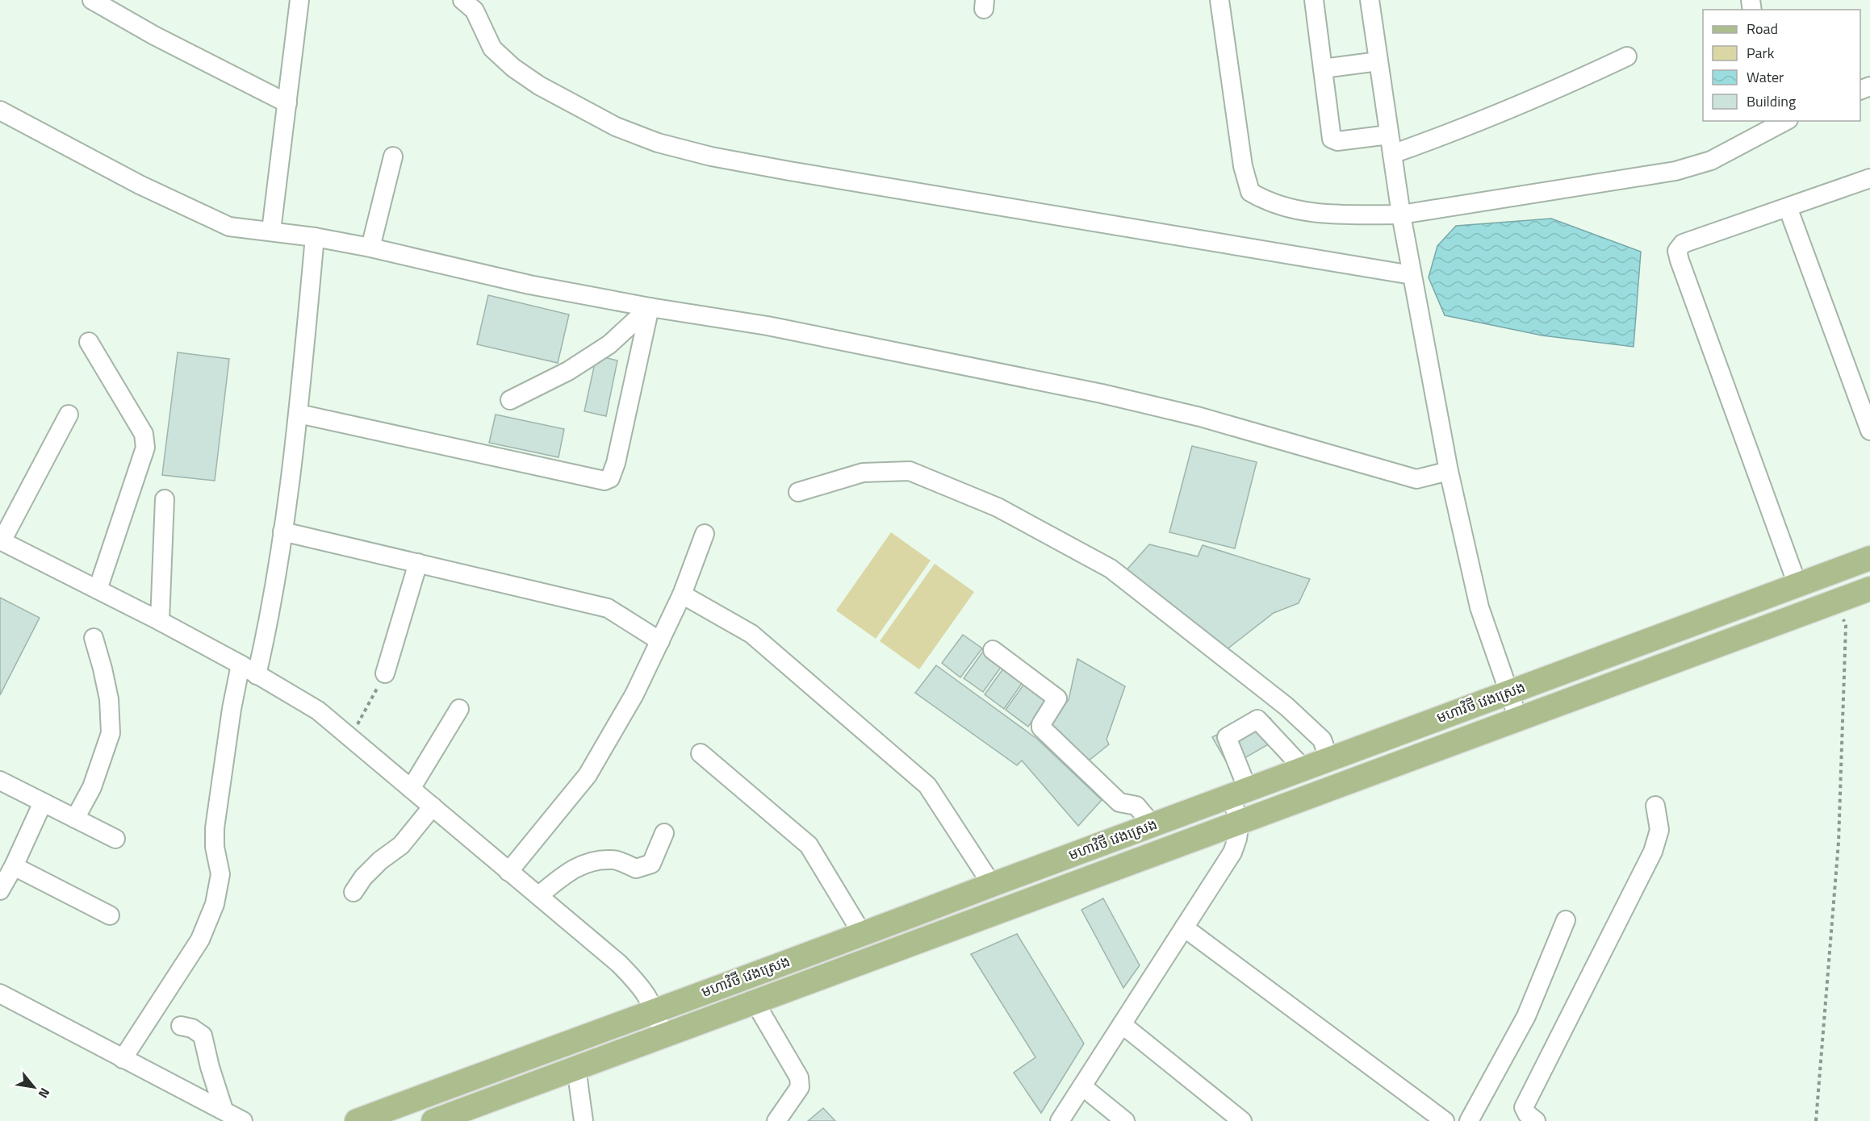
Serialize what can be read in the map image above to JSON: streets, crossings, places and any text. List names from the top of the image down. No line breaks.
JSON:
{"streets":{"main road":["មហាវិថី វេងស្រេង"]},"legend":["Road","Park","Water","Building"],"north":"bottom right"}
